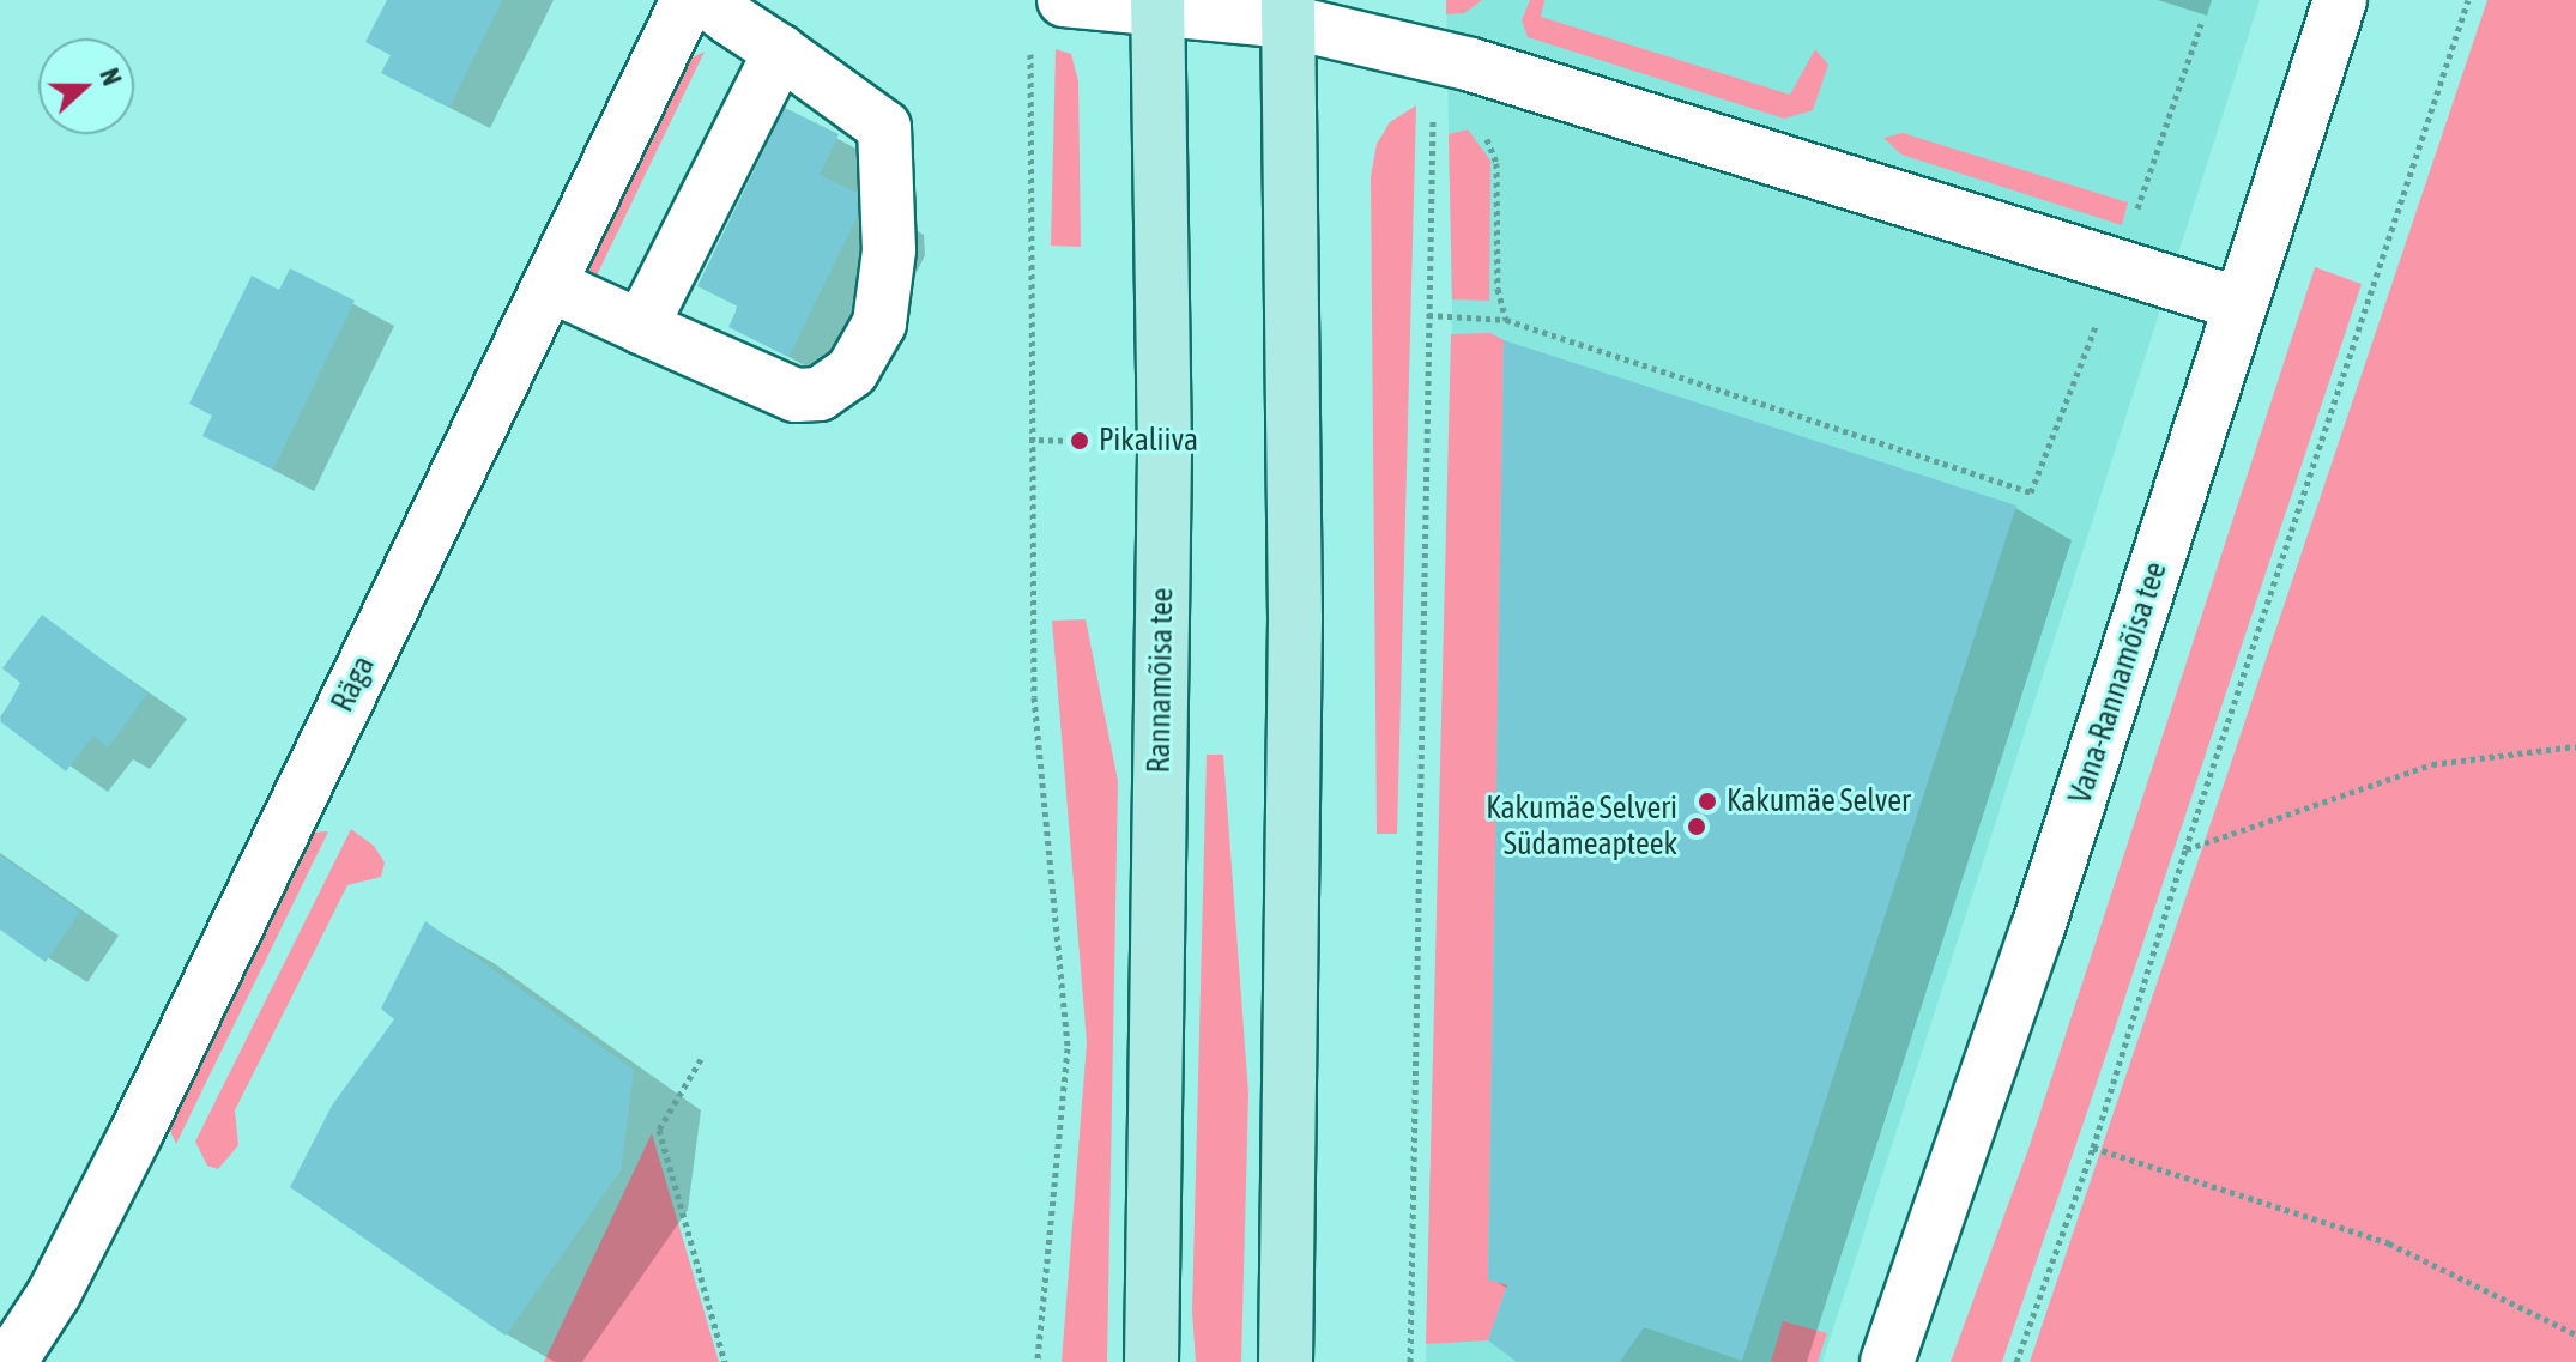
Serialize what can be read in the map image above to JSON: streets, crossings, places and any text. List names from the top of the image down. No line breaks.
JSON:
{"streets":{"main road":["Rannamõisa tee"],"street":["Vana-Rannamõisa tee","Räga"]},"places":["Pikaliiva","Kakumäe Selver","Kakumäe Selveri Südameapteek"],"north":"right"}
